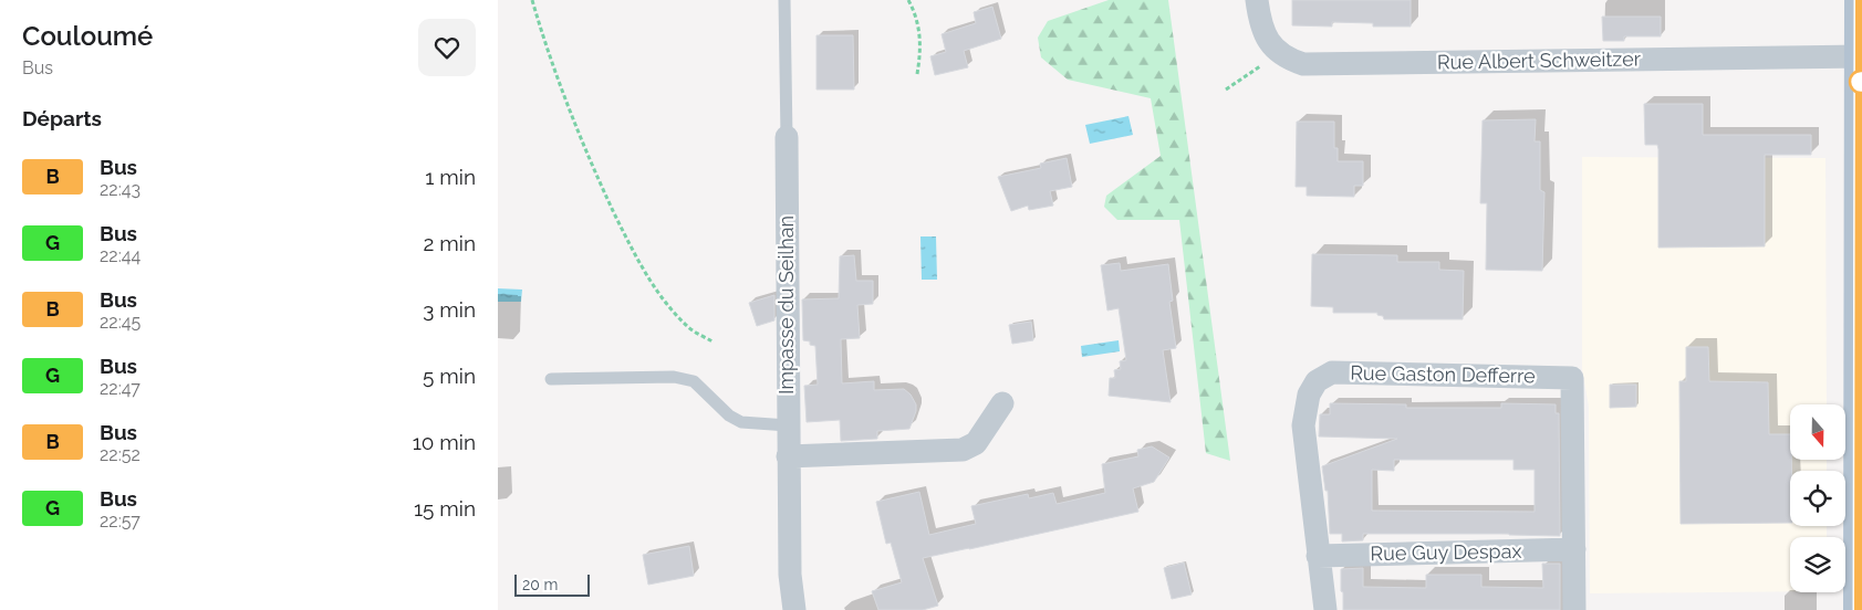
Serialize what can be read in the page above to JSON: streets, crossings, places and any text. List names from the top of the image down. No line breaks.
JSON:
{"streets":{"street":["Rue Albert Schweitzer","Impasse du Seilhan","Rue Gaston Defferre","Rue Guy Despax"]},"crossings":[["Rue Gaston Defferre","Rue Guy Despax"]],"lines":["bus line B"],"scale_bar":"20 m","north":"bottom","page":{"heading":[["Couloumé","Bus"],"Départs"],"list":[{"mark":"B","name":"Bus","note":"22:43","value":"1 min"},{"mark":"G","name":"Bus","note":"22:44","value":"2 min"},{"mark":"B","name":"Bus","note":"22:45","value":"3 min"},{"mark":"G","name":"Bus","note":"22:47","value":"5 min"},{"mark":"B","name":"Bus","note":"22:52","value":"10 min"},{"mark":"G","name":"Bus","note":"22:57","value":"15 min"}],"scale":"20 m"}}
